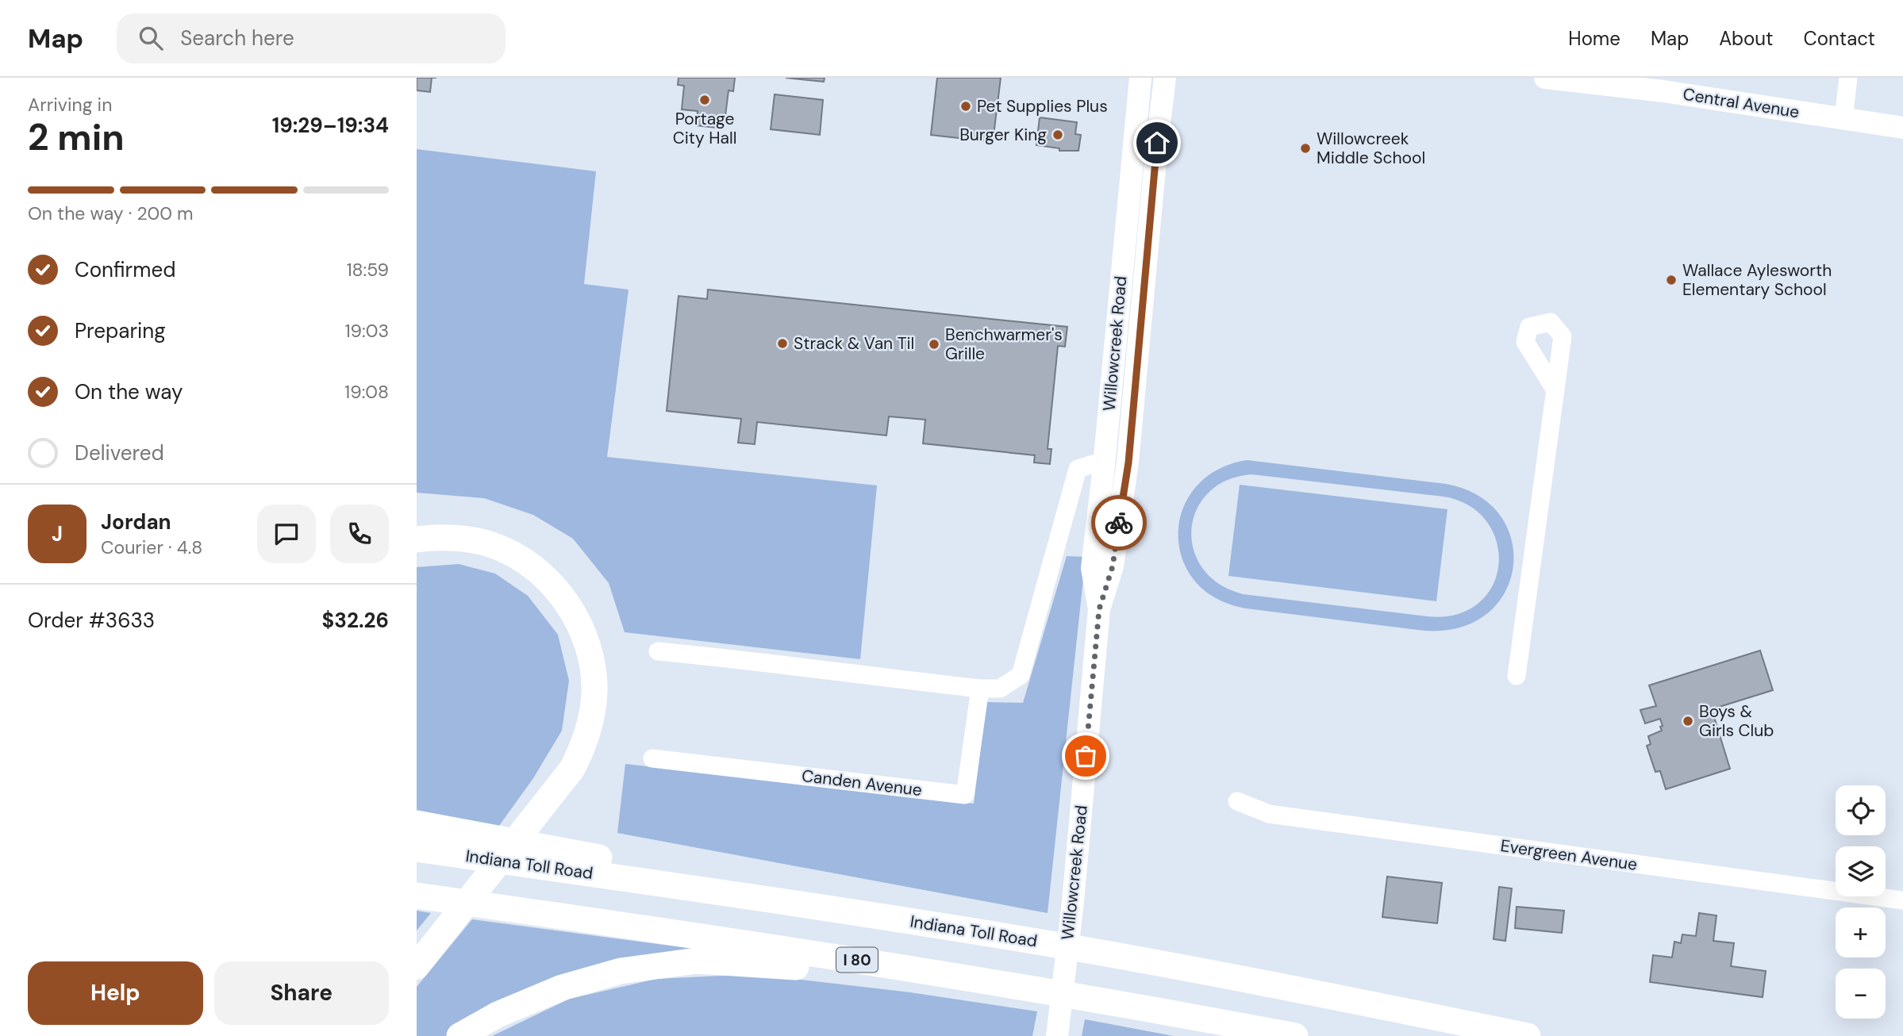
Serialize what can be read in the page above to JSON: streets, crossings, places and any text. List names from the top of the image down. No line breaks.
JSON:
{"streets":{"highway":["Indiana Toll Road","I 80"],"main road":["Central Avenue","Willowcreek Road"],"street":["Canden Avenue","Evergreen Avenue"]},"places":["Portage City Hall","Pet Supplies Plus","Burger King","Willowcreek Middle School","Wallace Aylesworth Elementary School","Strack & Van Til","Benchwarmer's Grille","Boys & Girls Club"],"page":{"header":"Map","search":"Search here","nav":["Home","Map","About","Contact"],"heading":["2 min","Arriving in","19:29–19:34"],"panel":["Jordan","Courier · 4.8","Order #3633","$32.26"],"bar":"On the way · 200 m","list":[["Confirmed","18:59"],["Preparing","19:03"],["On the way","19:08"],"Delivered"],"round":"J","map_buttons":["+","−"],"buttons":["Help","Share"]}}
